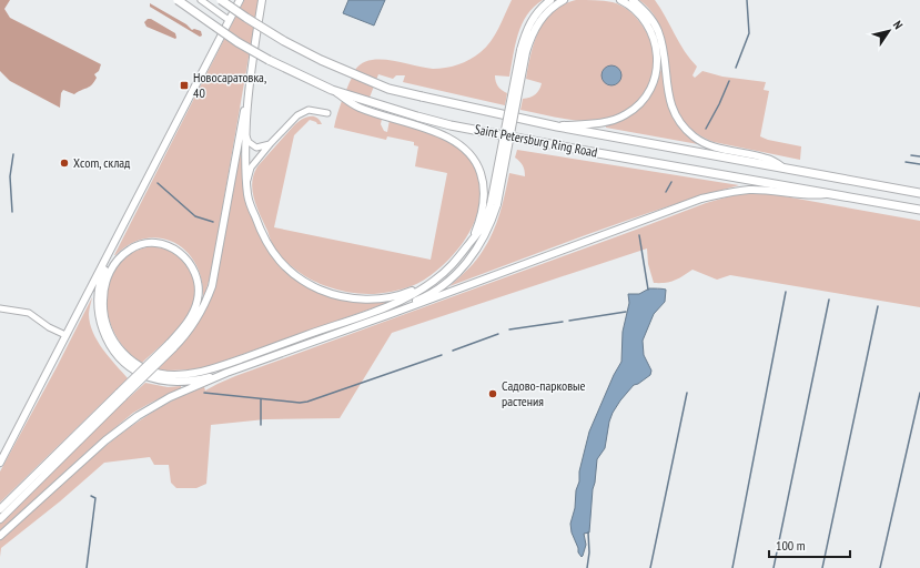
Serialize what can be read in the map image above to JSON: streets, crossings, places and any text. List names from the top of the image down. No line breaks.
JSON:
{"streets":{"highway":["Saint Petersburg Ring Road"]},"places":{"transit":["Новосаратовка, 40"],"other":["Xсom, склад","Садово-парковые растения"]},"scale_bar":"100 m","north":"top right"}
